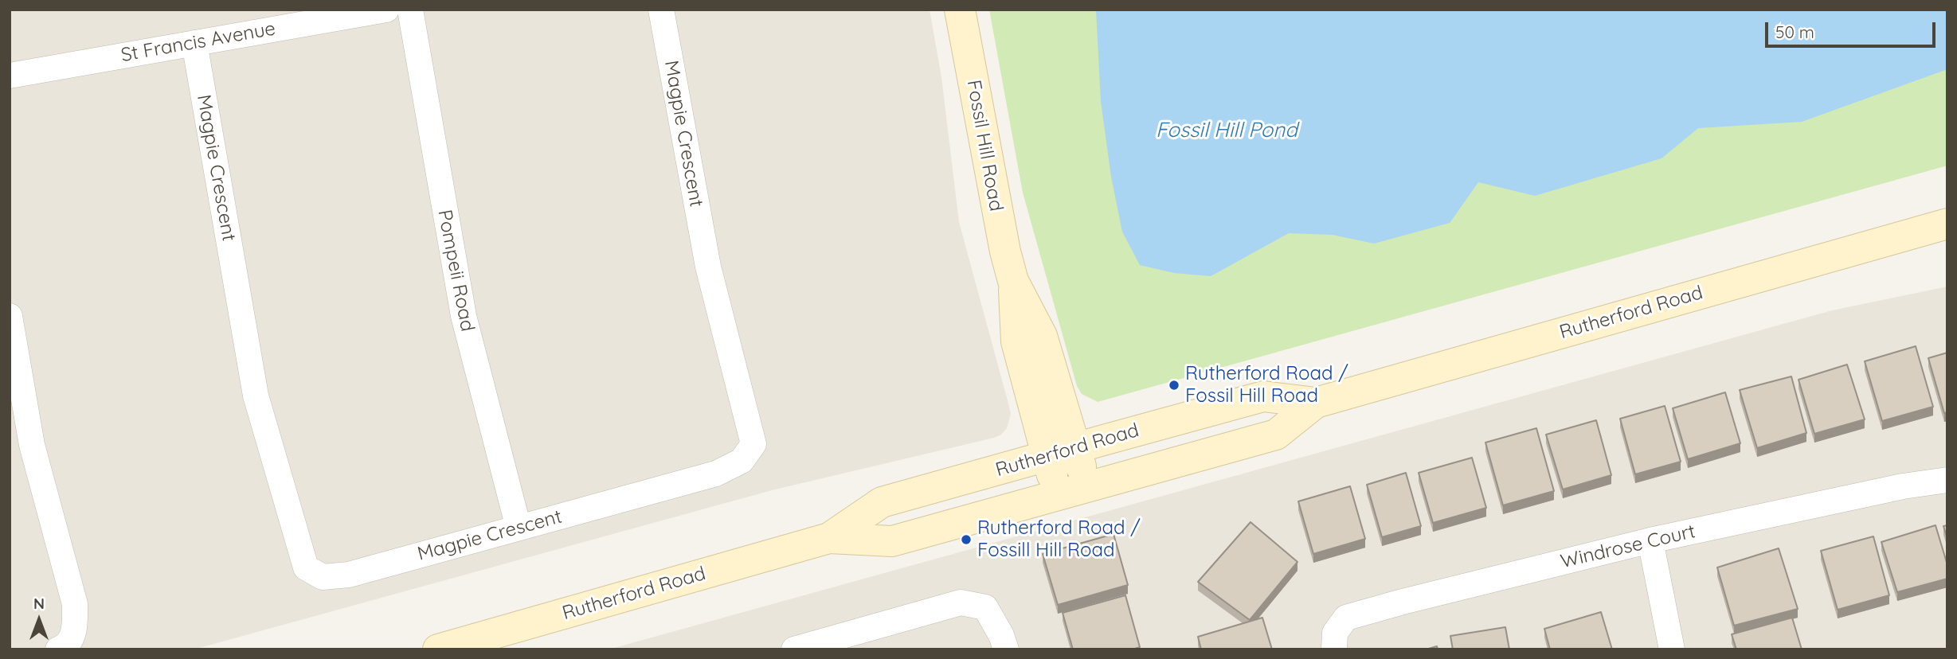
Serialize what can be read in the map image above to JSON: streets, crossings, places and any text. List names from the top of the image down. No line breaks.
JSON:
{"streets":{"main road":["Fossil Hill Road","Rutherford Road"],"street":["St Francis Avenue","Magpie Crescent","Pompeii Road","Windrose Court"]},"crossings":[["St Francis Avenue","Magpie Crescent"],["Magpie Crescent","Pompeii Road"],["Fossil Hill Road","Rutherford Road"]],"water":["Fossil Hill Pond"],"places":["Rutherford Road / Fossil Hill Road","Rutherford Road / Fossill Hill Road"],"scale_bar":"50 m","north":"top"}
